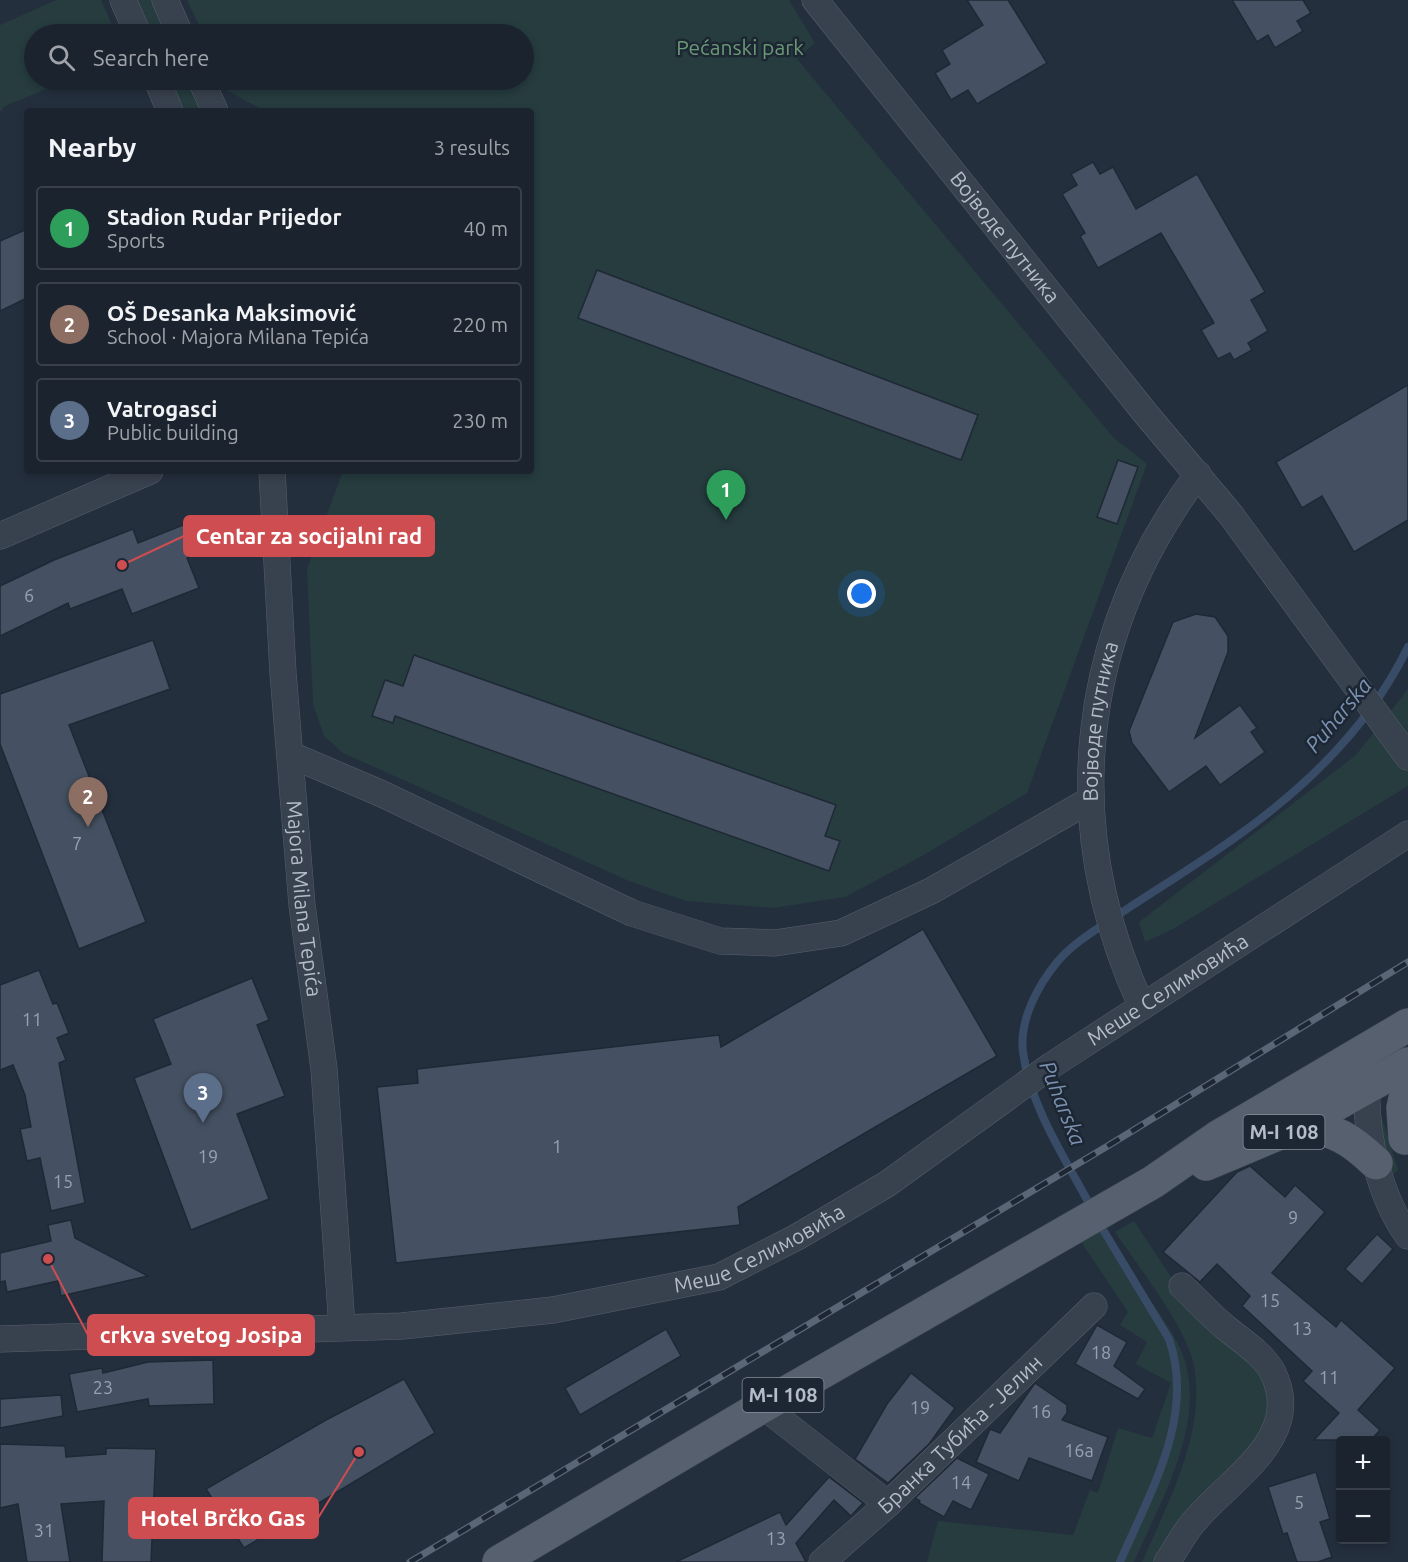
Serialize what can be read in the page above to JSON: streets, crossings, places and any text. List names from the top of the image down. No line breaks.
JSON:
{"streets":{"main road":["M-I 108"],"street":["Војводе путника","Majora Milana Tepića","Меше Селимовића","Бранка Тубића - Јелин"]},"crossings":[["Војводе путника","Меше Селимовића"],["Majora Milana Tepića","Меше Селимовића"]],"water":["Puharska"],"parks":["Pećanski park"],"places":["Centar za socijalni rad","crkva svetog Josipa","Hotel Brčko Gas"],"house_numbers":["6","7","11","1","19","15","9","15","13","18","11","23","19","16","16a","14","5","31","13"],"page":{"search":"Search here","heading":["Nearby","3 results"],"list":[{"mark":"1","name":"Stadion Rudar Prijedor","note":"Sports","value":"40 m"},{"mark":"2","name":"OŠ Desanka Maksimović","note":"School · Majora Milana Tepića","value":"220 m"},{"mark":"3","name":"Vatrogasci","note":"Public building","value":"230 m"}],"pins":["1","2","3"],"map_buttons":["+","−"]}}
